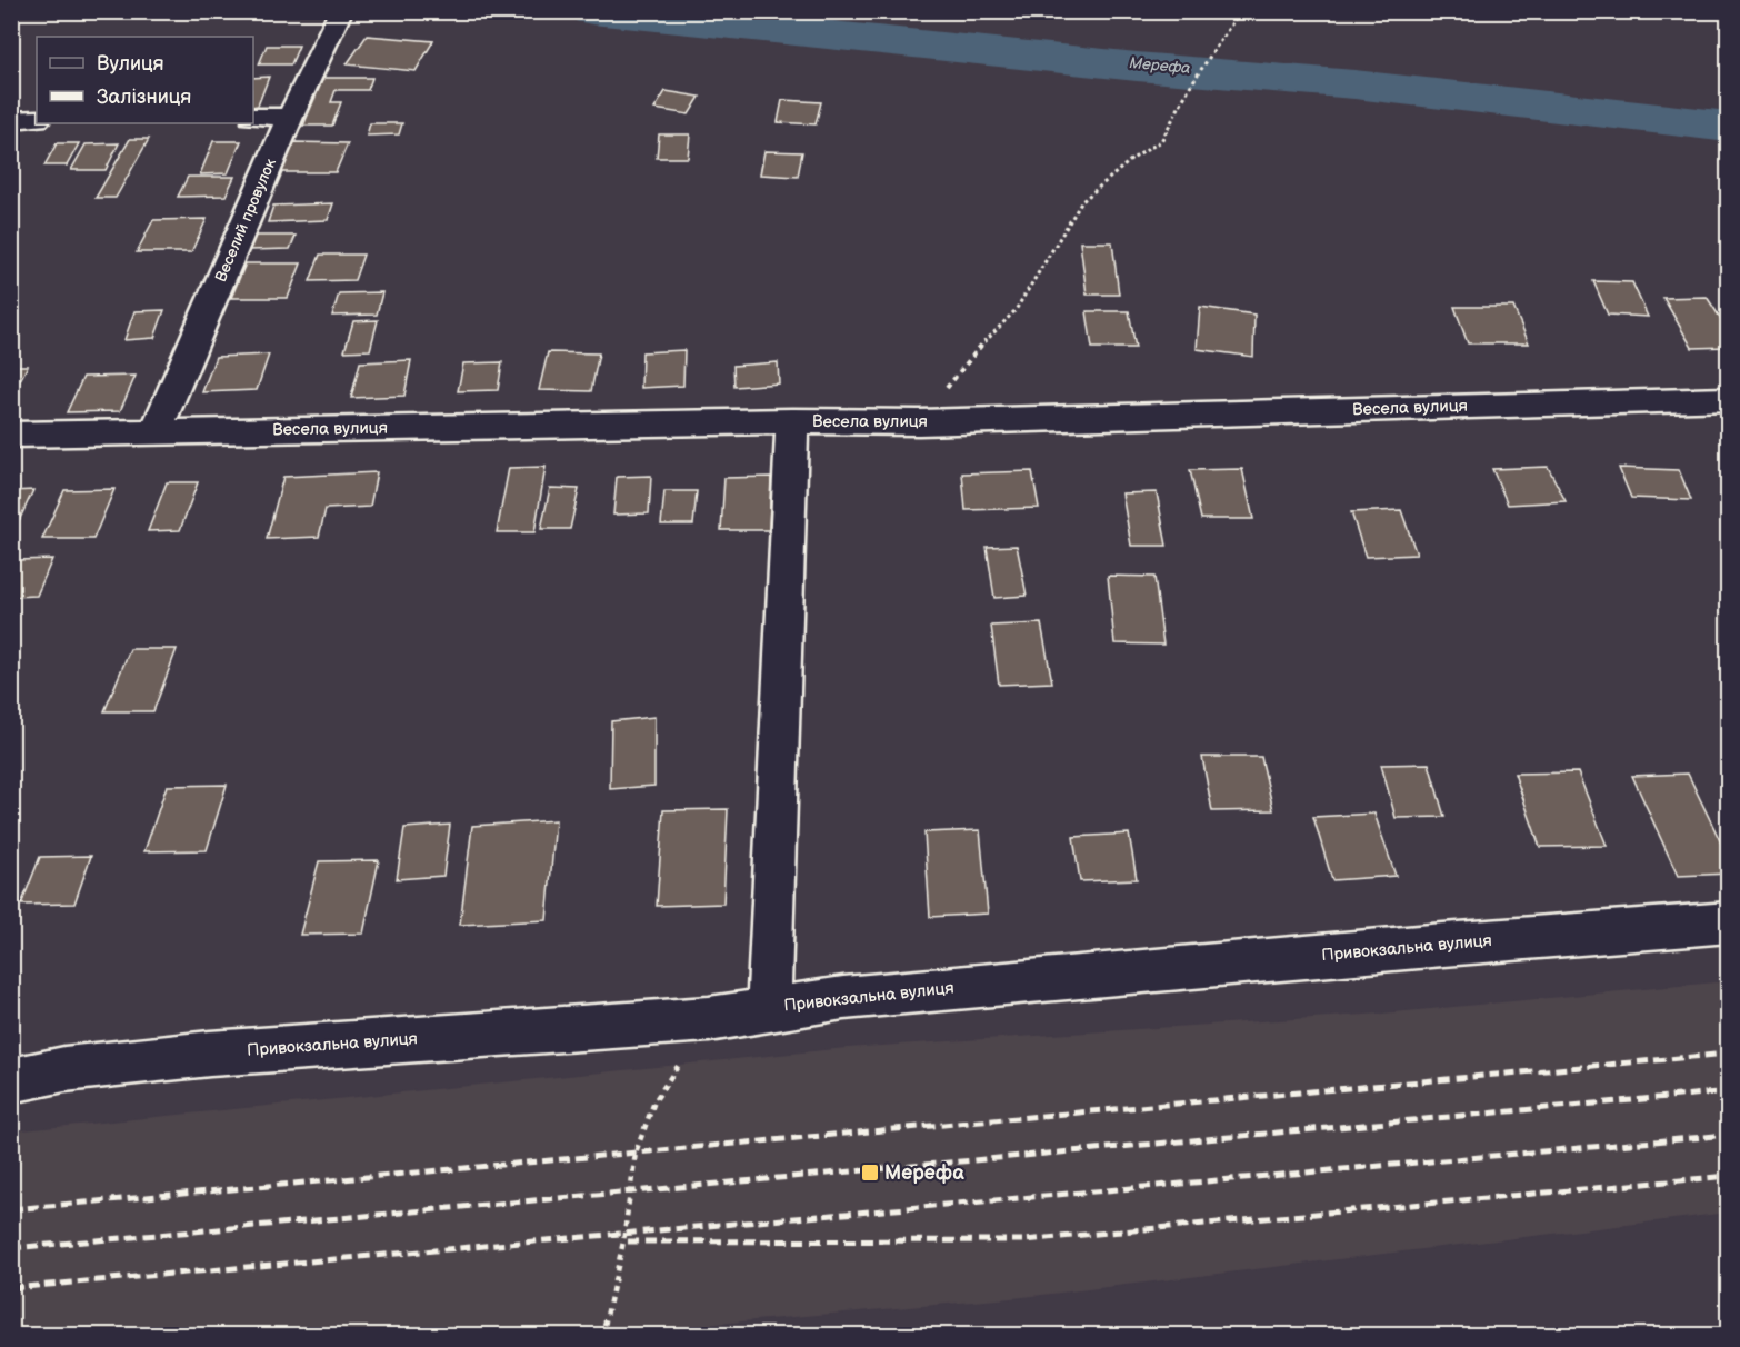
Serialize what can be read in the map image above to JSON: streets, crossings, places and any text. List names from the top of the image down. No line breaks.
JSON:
{"streets":{"street":["Веселий провулок","Весела вулиця","Привокзальна вулиця"]},"crossings":[["Веселий провулок","Весела вулиця"]],"water":["Мерефа"],"places":{"transit":["Мерефа"]},"legend":["Вулиця","Залізниця"]}
